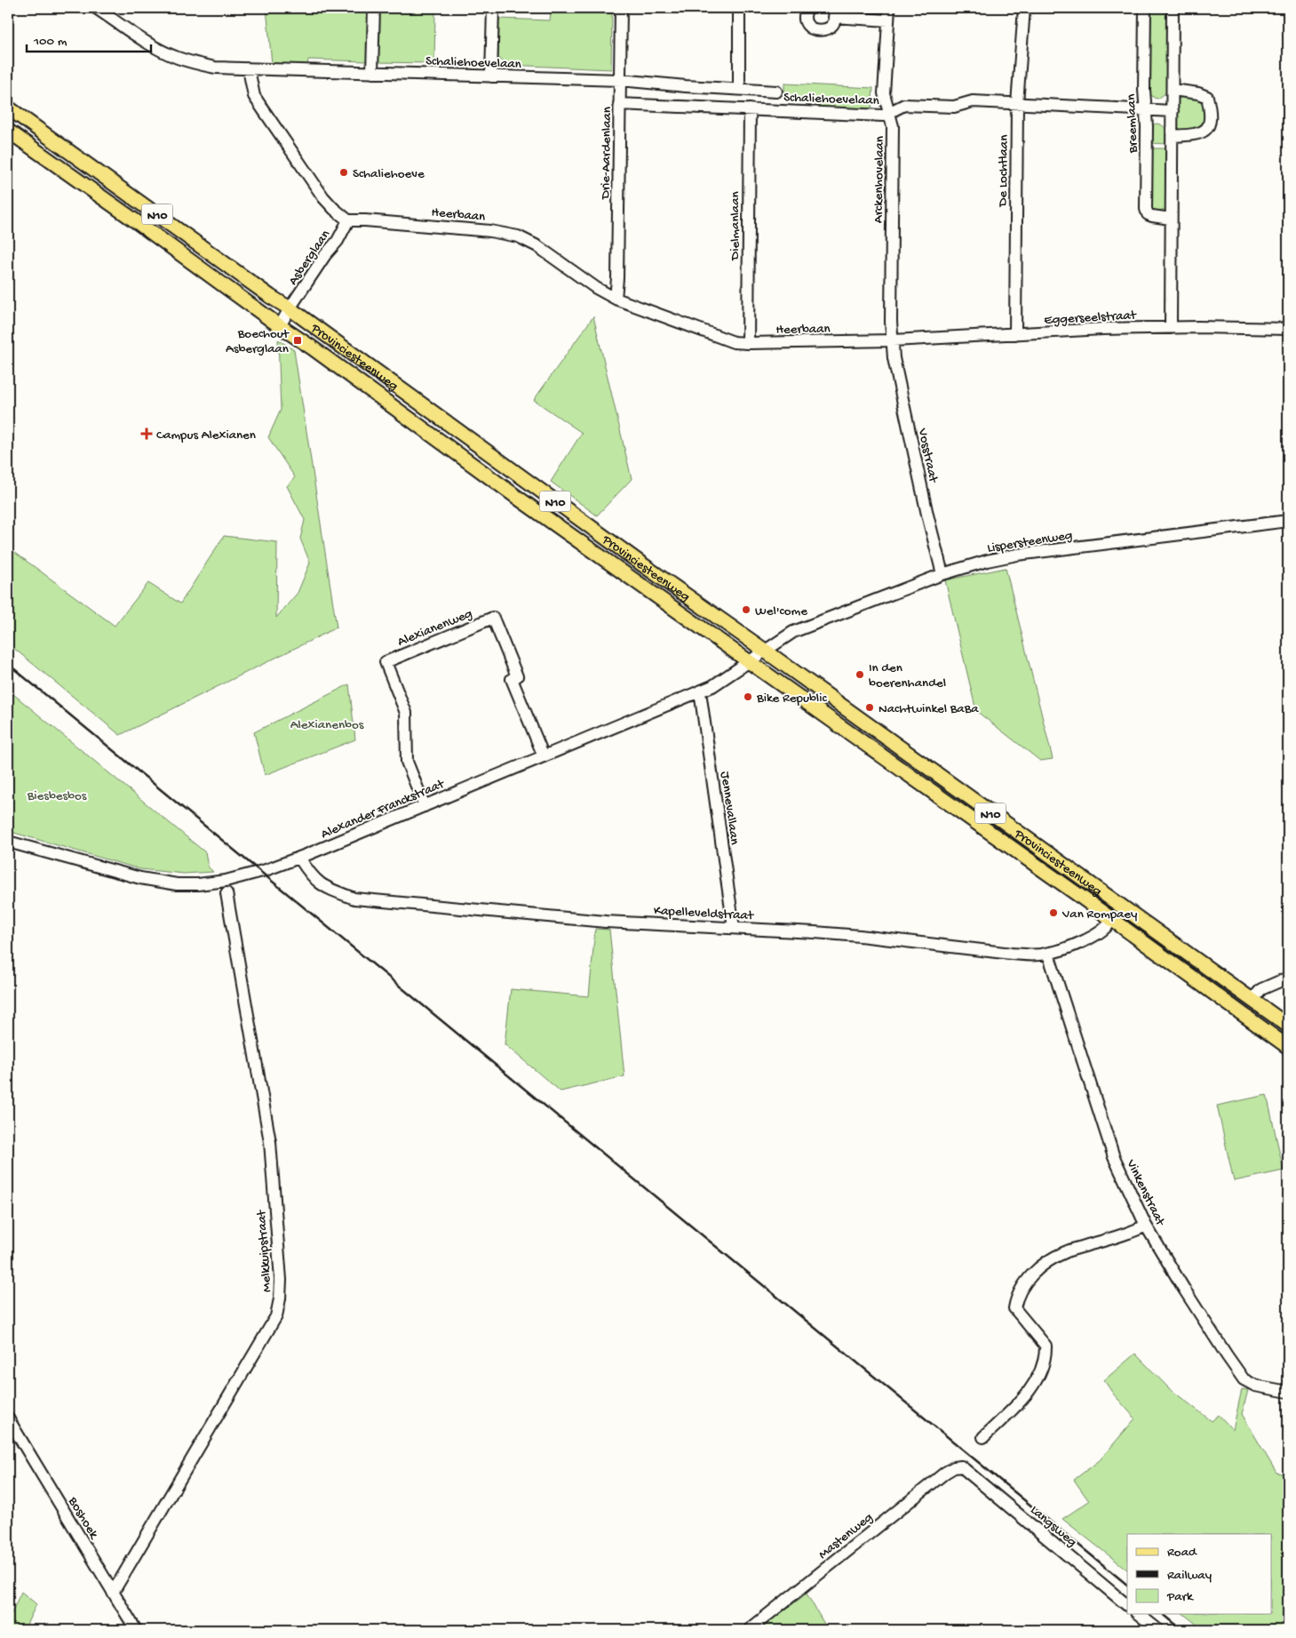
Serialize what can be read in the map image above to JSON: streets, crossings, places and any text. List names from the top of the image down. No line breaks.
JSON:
{"streets":{"main road":["N10","Provinciesteenweg"],"street":["Schaliehoevelaan","Breemlaan","Drie-Aardenlaan","De Lochtlaan","Arckenhovelaan","Heerbaan","Dielmanlaan","Asberglaan","Eggerseelstraat","Vosstraat","Lispersteenweg","Alexianenweg","Alexander Franckstraat","Jennevallaan","Kapelleveldstraat","Vinkenstraat","Melkkuipstraat","Boshoek","Langsweg","Mastenweg"]},"crossings":[["Schaliehoevelaan","Breemlaan"],["Schaliehoevelaan","Drie-Aardenlaan"],["Schaliehoevelaan","De Lochtlaan"],["Schaliehoevelaan","Arckenhovelaan"],["Schaliehoevelaan","Dielmanlaan"],["Drie-Aardenlaan","Heerbaan"],["De Lochtlaan","Eggerseelstraat"],["Arckenhovelaan","Heerbaan"],["Arckenhovelaan","Eggerseelstraat"],["Arckenhovelaan","Vosstraat"],["Heerbaan","Dielmanlaan"],["Heerbaan","Asberglaan"],["Heerbaan","Eggerseelstraat"],["Heerbaan","Vosstraat"],["Asberglaan","Provinciesteenweg"],["Eggerseelstraat","Vosstraat"],["Provinciesteenweg","Lispersteenweg"],["Provinciesteenweg","Alexander Franckstraat"],["Provinciesteenweg","Kapelleveldstraat"],["Vosstraat","Lispersteenweg"],["Lispersteenweg","Alexander Franckstraat"],["Alexianenweg","Alexander Franckstraat"],["Alexander Franckstraat","Jennevallaan"],["Alexander Franckstraat","Kapelleveldstraat"],["Jennevallaan","Kapelleveldstraat"],["Kapelleveldstraat","Vinkenstraat"],["Melkkuipstraat","Boshoek"],["Langsweg","Mastenweg"]],"parks":["Alexianenbos","Biesbesbos"],"places":{"other":["Schaliehoeve","Wel'come","In den boerenhandel","Bike Republic","Nachtwinkel BaBa","Van Rompaey"],"transit":["Boechout Asberglaan"],"health":["Campus Alexianen"]},"legend":["Road","Railway","Park"],"scale_bar":"100 m"}
